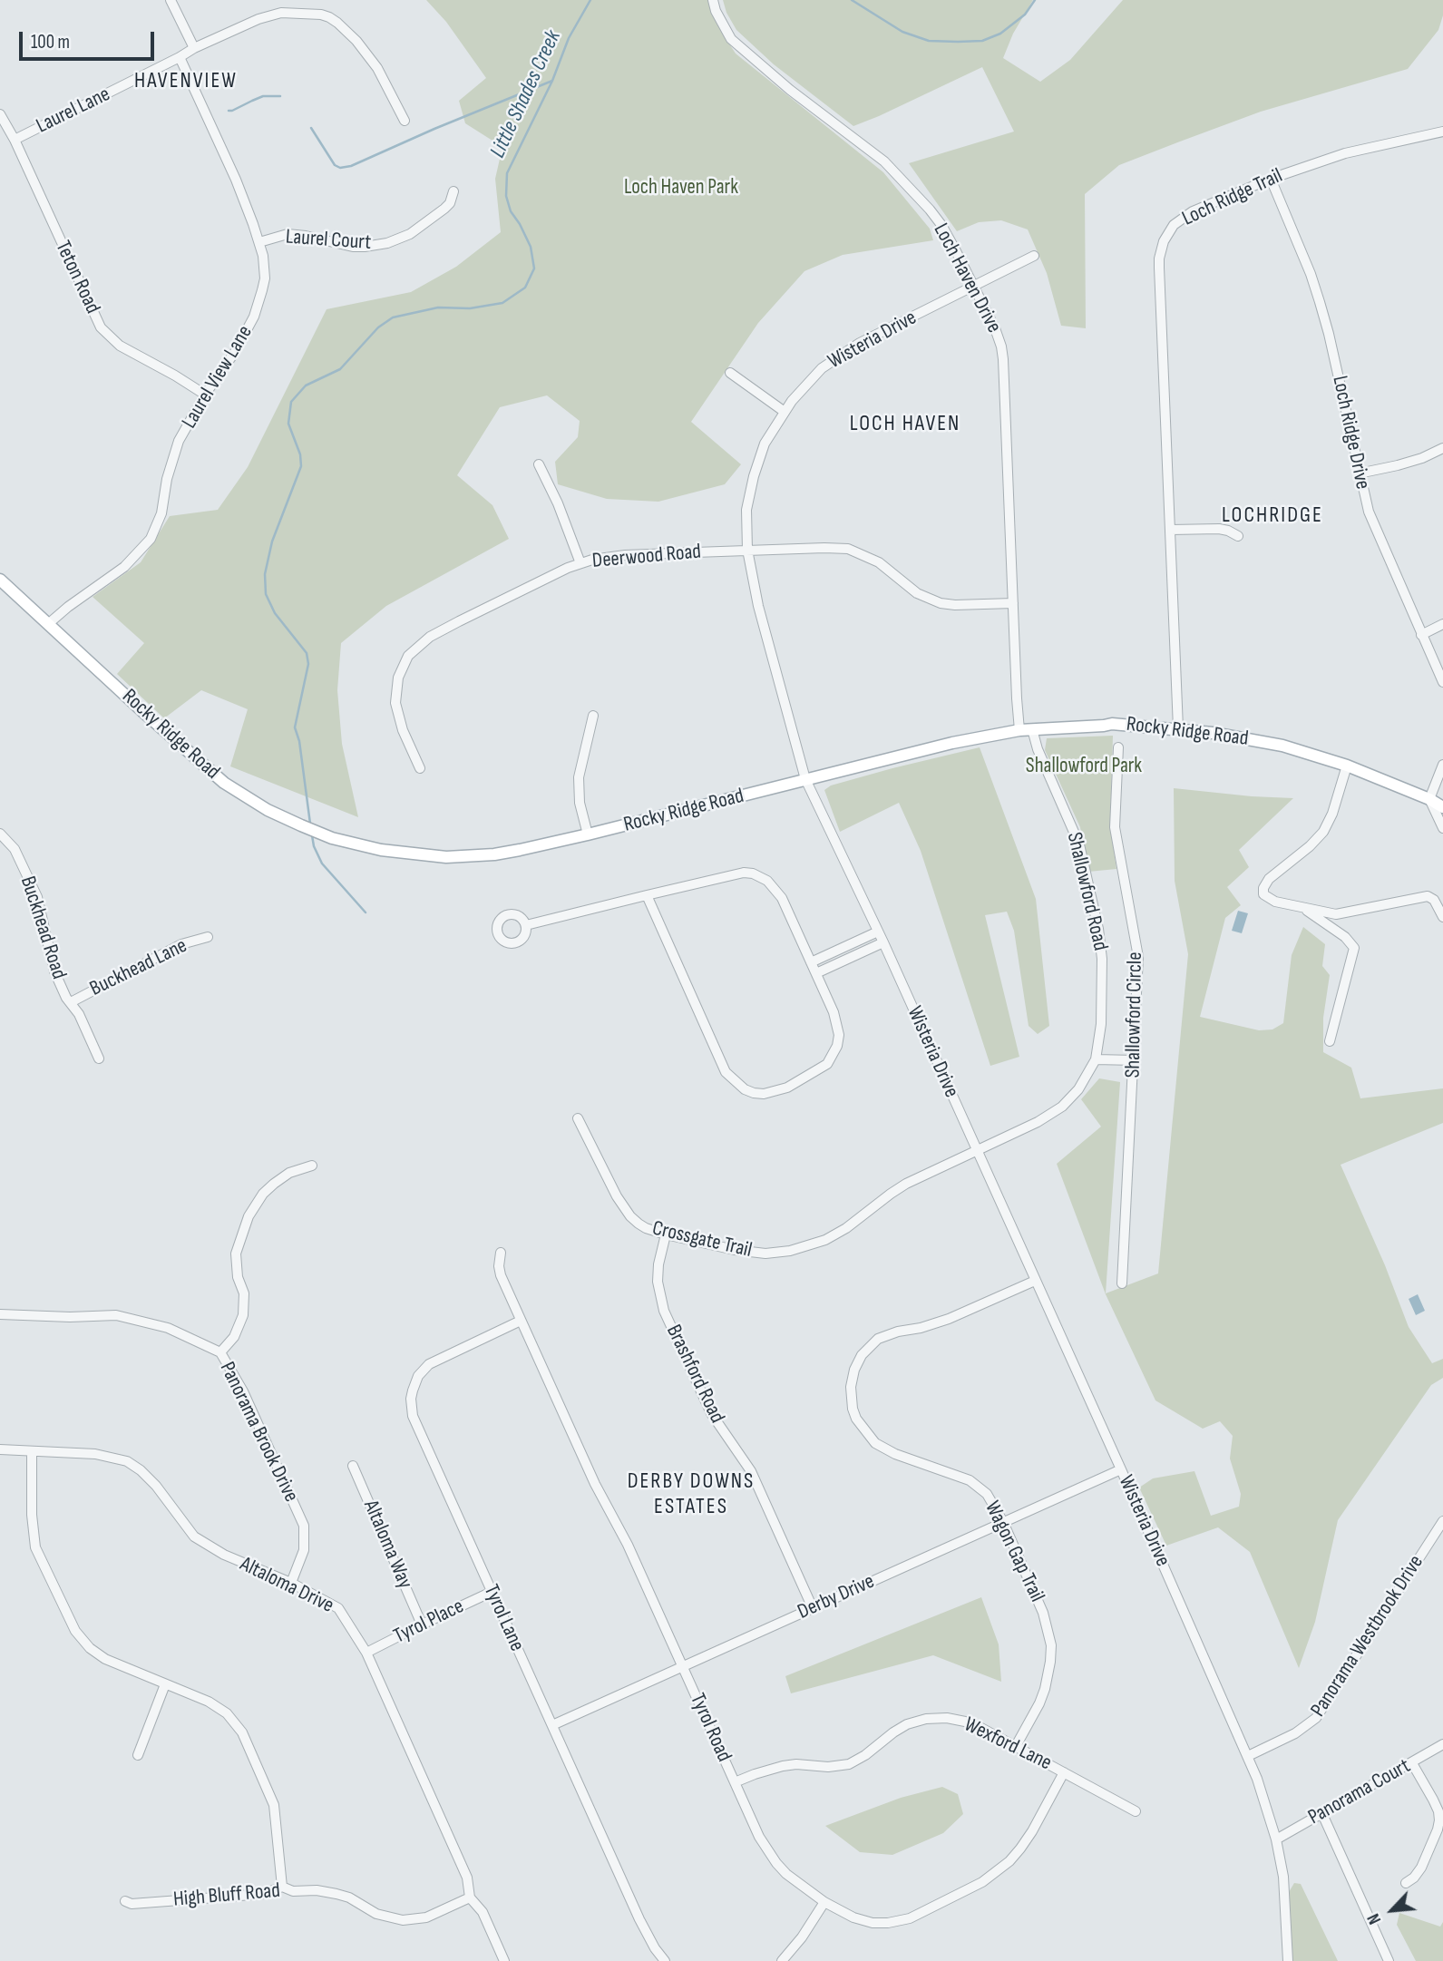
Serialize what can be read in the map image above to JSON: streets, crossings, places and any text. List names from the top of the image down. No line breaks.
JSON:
{"streets":{"main road":["Rocky Ridge Road"],"street":["Laurel Lane","Loch Ridge Trail","Laurel Court","Teton Road","Loch Haven Drive","Wisteria Drive","Laurel View Lane","Loch Ridge Drive","Deerwood Road","Shallowford Road","Buckhead Road","Buckhead Lane","Shallowford Circle","Crossgate Trail","Brashford Road","Panorama Brook Drive","Altaloma Way","Wagon Gap Trail","Altaloma Drive","Derby Drive","Tyrol Lane","Tyrol Place","Panorama Westbrook Drive","Tyrol Road","Wexford Lane","Panorama Court","High Bluff Road"]},"crossings":[["Laurel Lane","Teton Road"],["Laurel Lane","Laurel View Lane"],["Loch Ridge Trail","Loch Ridge Drive"],["Loch Ridge Trail","Rocky Ridge Road"],["Laurel Court","Laurel View Lane"],["Teton Road","Laurel View Lane"],["Loch Haven Drive","Wisteria Drive"],["Loch Haven Drive","Deerwood Road"],["Loch Haven Drive","Rocky Ridge Road"],["Wisteria Drive","Deerwood Road"],["Wisteria Drive","Rocky Ridge Road"],["Wisteria Drive","Shallowford Road"],["Wisteria Drive","Crossgate Trail"],["Wisteria Drive","Wagon Gap Trail"],["Wisteria Drive","Derby Drive"],["Wisteria Drive","Panorama Westbrook Drive"],["Wisteria Drive","Panorama Court"],["Laurel View Lane","Rocky Ridge Road"],["Rocky Ridge Road","Shallowford Road"],["Shallowford Road","Crossgate Trail"],["Buckhead Road","Buckhead Lane"],["Crossgate Trail","Brashford Road"],["Brashford Road","Derby Drive"],["Panorama Brook Drive","Altaloma Drive"],["Altaloma Way","Tyrol Place"],["Wagon Gap Trail","Derby Drive"],["Wagon Gap Trail","Wexford Lane"],["Altaloma Drive","Tyrol Place"],["Altaloma Drive","High Bluff Road"],["Derby Drive","Tyrol Lane"],["Derby Drive","Tyrol Road"],["Tyrol Lane","Tyrol Place"],["Tyrol Lane","Tyrol Road"],["Tyrol Road","Wexford Lane"]],"districts":["HAVENVIEW","LOCH HAVEN","LOCHRIDGE","DERBY DOWNS ESTATES"],"water":["Little Shades Creek"],"parks":["Loch Haven Park","Shallowford Park"],"scale_bar":"100 m","north":"bottom left"}
